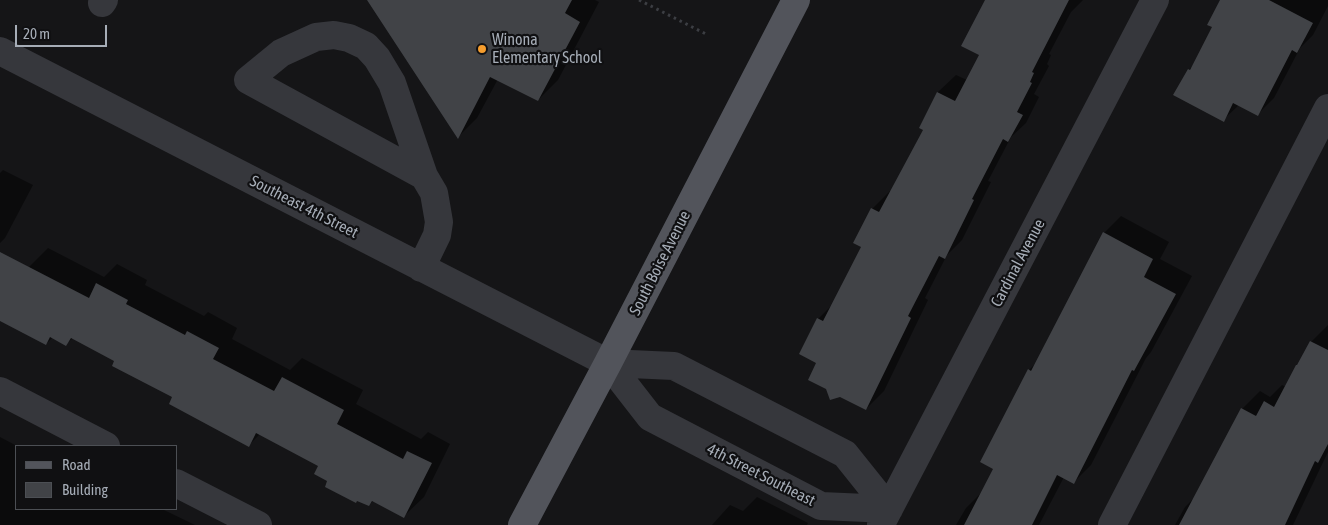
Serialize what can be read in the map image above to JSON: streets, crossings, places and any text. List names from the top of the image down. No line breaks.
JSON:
{"streets":{"main road":["South Boise Avenue"],"street":["Southeast 4th Street","Cardinal Avenue","4th Street Southeast"]},"crossings":[["Southeast 4th Street","South Boise Avenue"],["Southeast 4th Street","4th Street Southeast"],["South Boise Avenue","4th Street Southeast"],["Cardinal Avenue","4th Street Southeast"]],"places":["Winona Elementary School"],"legend":["Road","Building"],"scale_bar":"20 m"}
